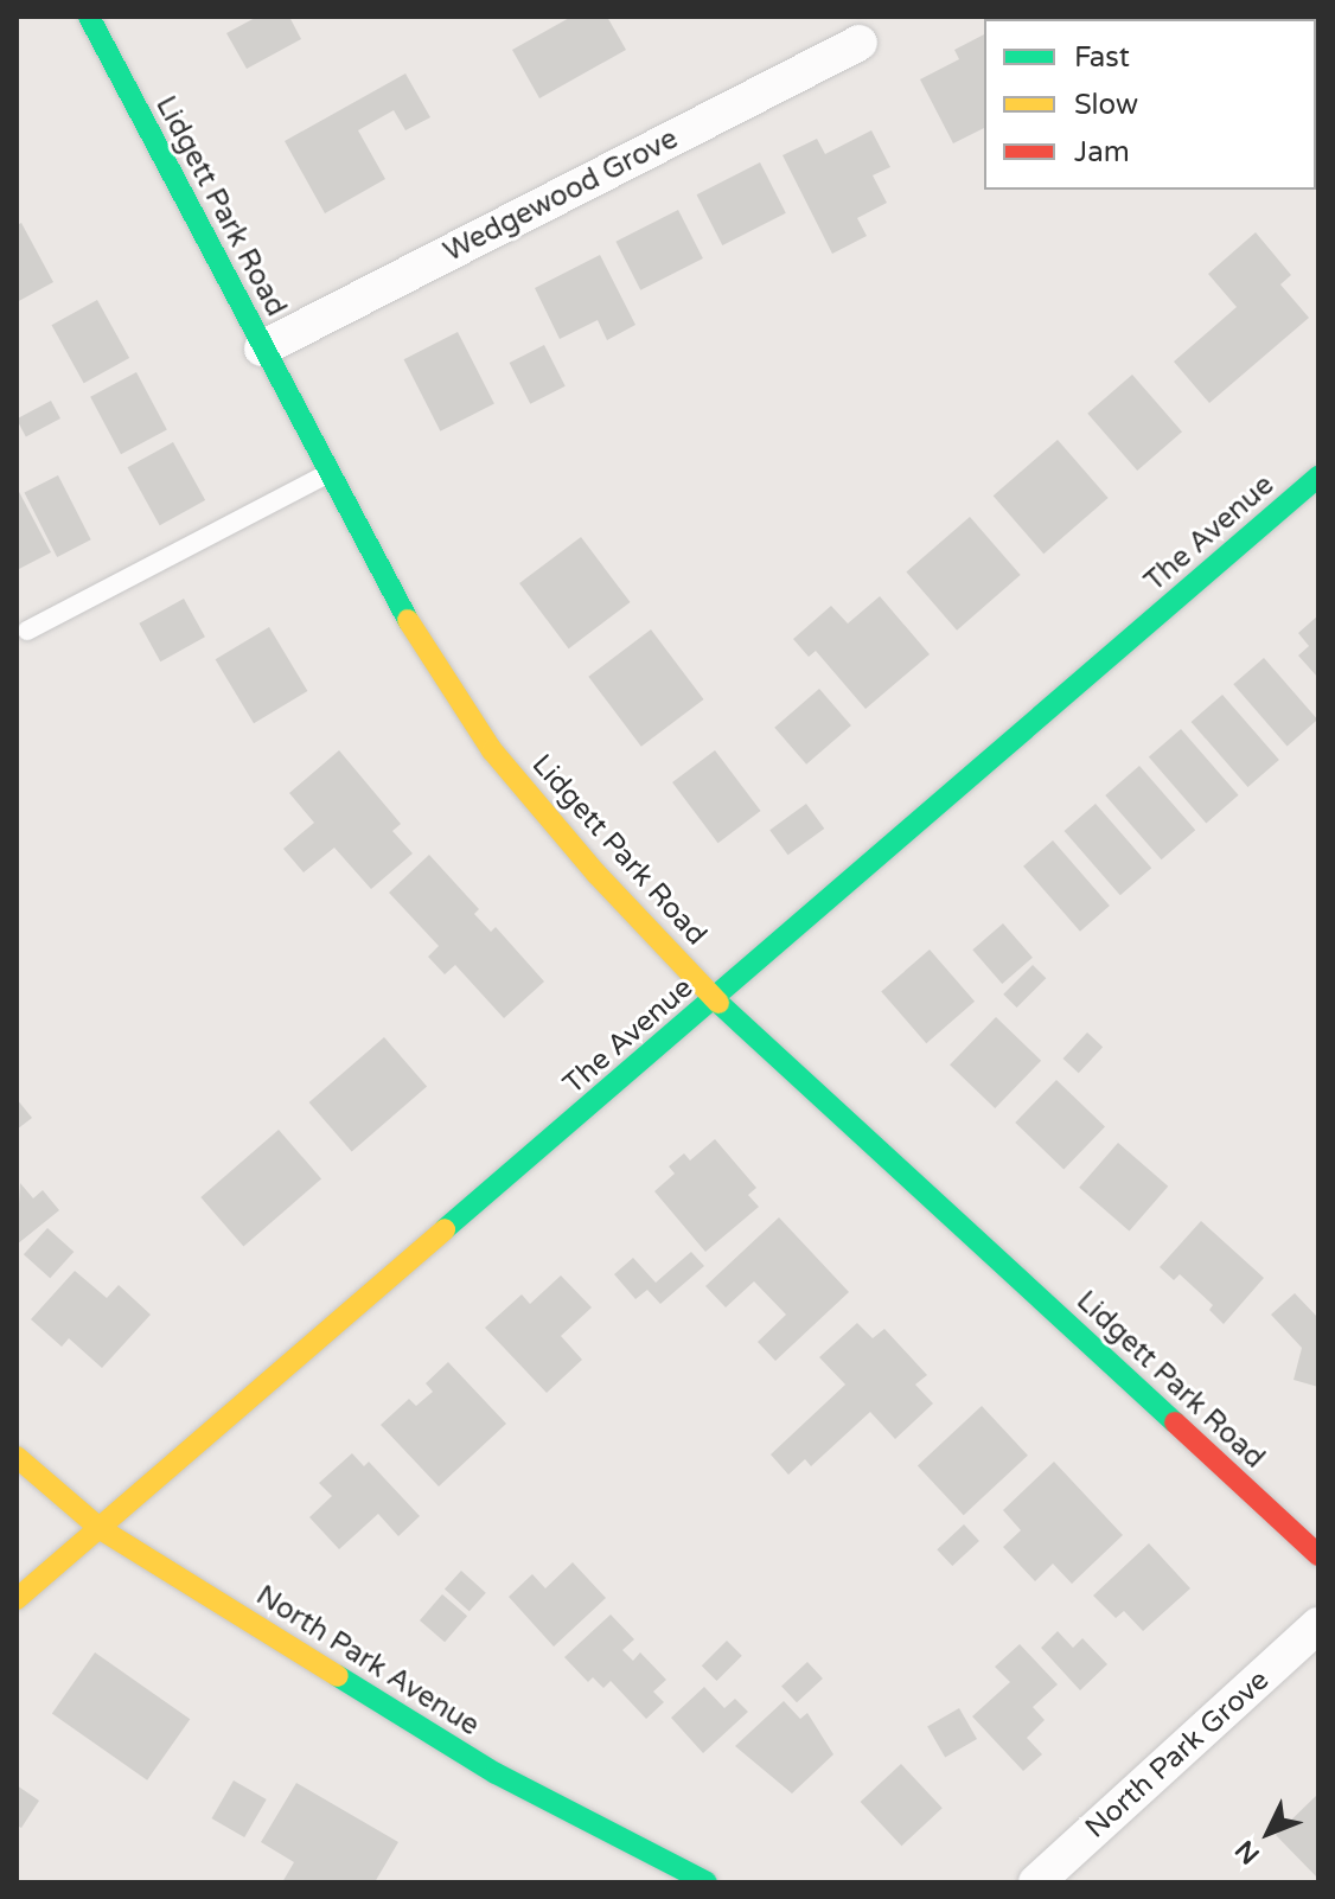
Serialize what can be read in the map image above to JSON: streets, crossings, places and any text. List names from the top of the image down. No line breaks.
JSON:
{"streets":{"street":["Wedgewood Grove","Lidgett Park Road","The Avenue","North Park Avenue","North Park Grove"]},"crossings":[["Wedgewood Grove","Lidgett Park Road"],["Lidgett Park Road","The Avenue"],["The Avenue","North Park Avenue"]],"legend":["Fast","Slow","Jam"],"north":"bottom left"}
